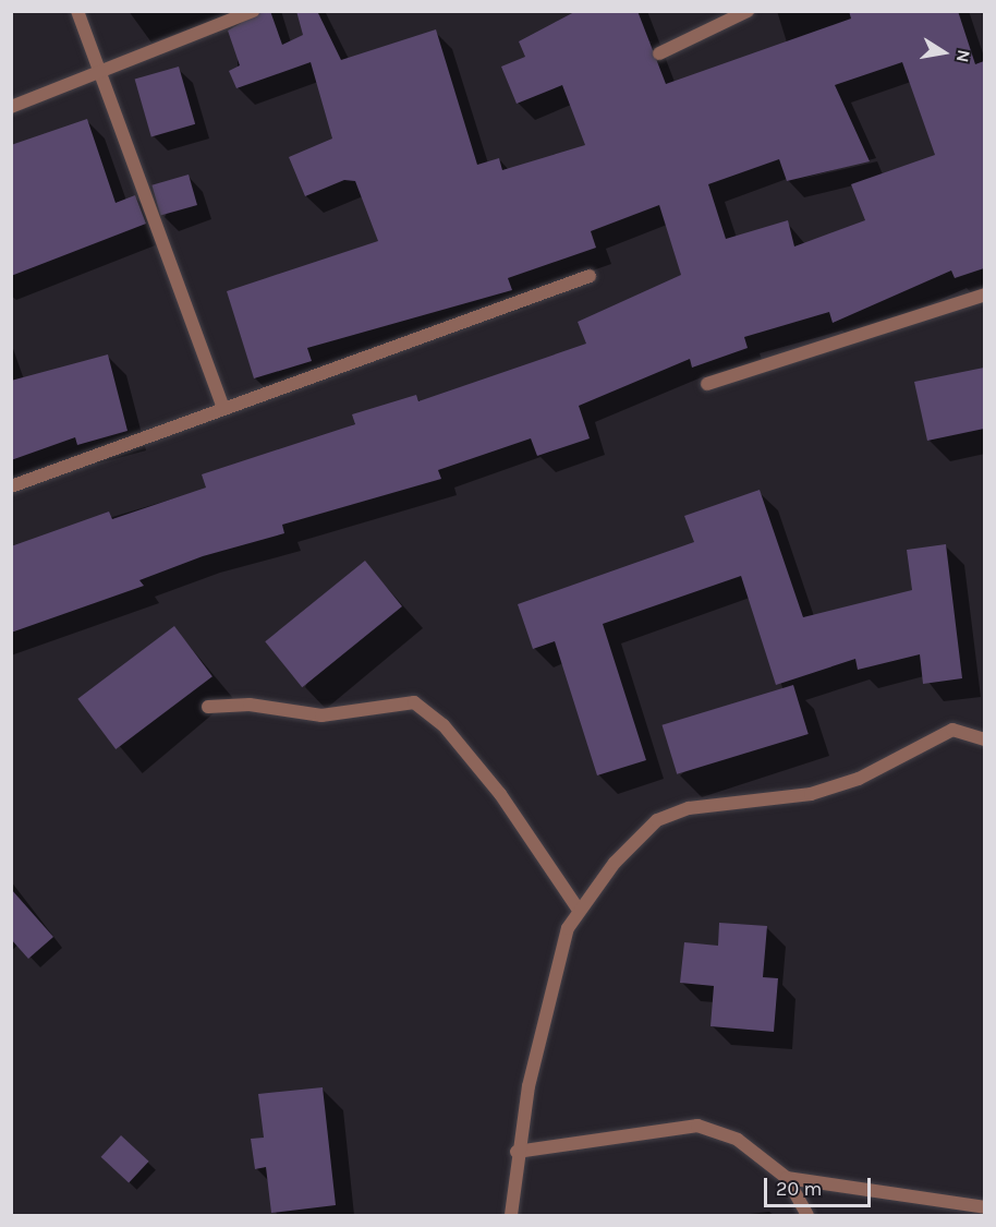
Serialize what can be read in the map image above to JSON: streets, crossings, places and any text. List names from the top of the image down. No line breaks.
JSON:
{"scale_bar":"20 m","north":"right"}
